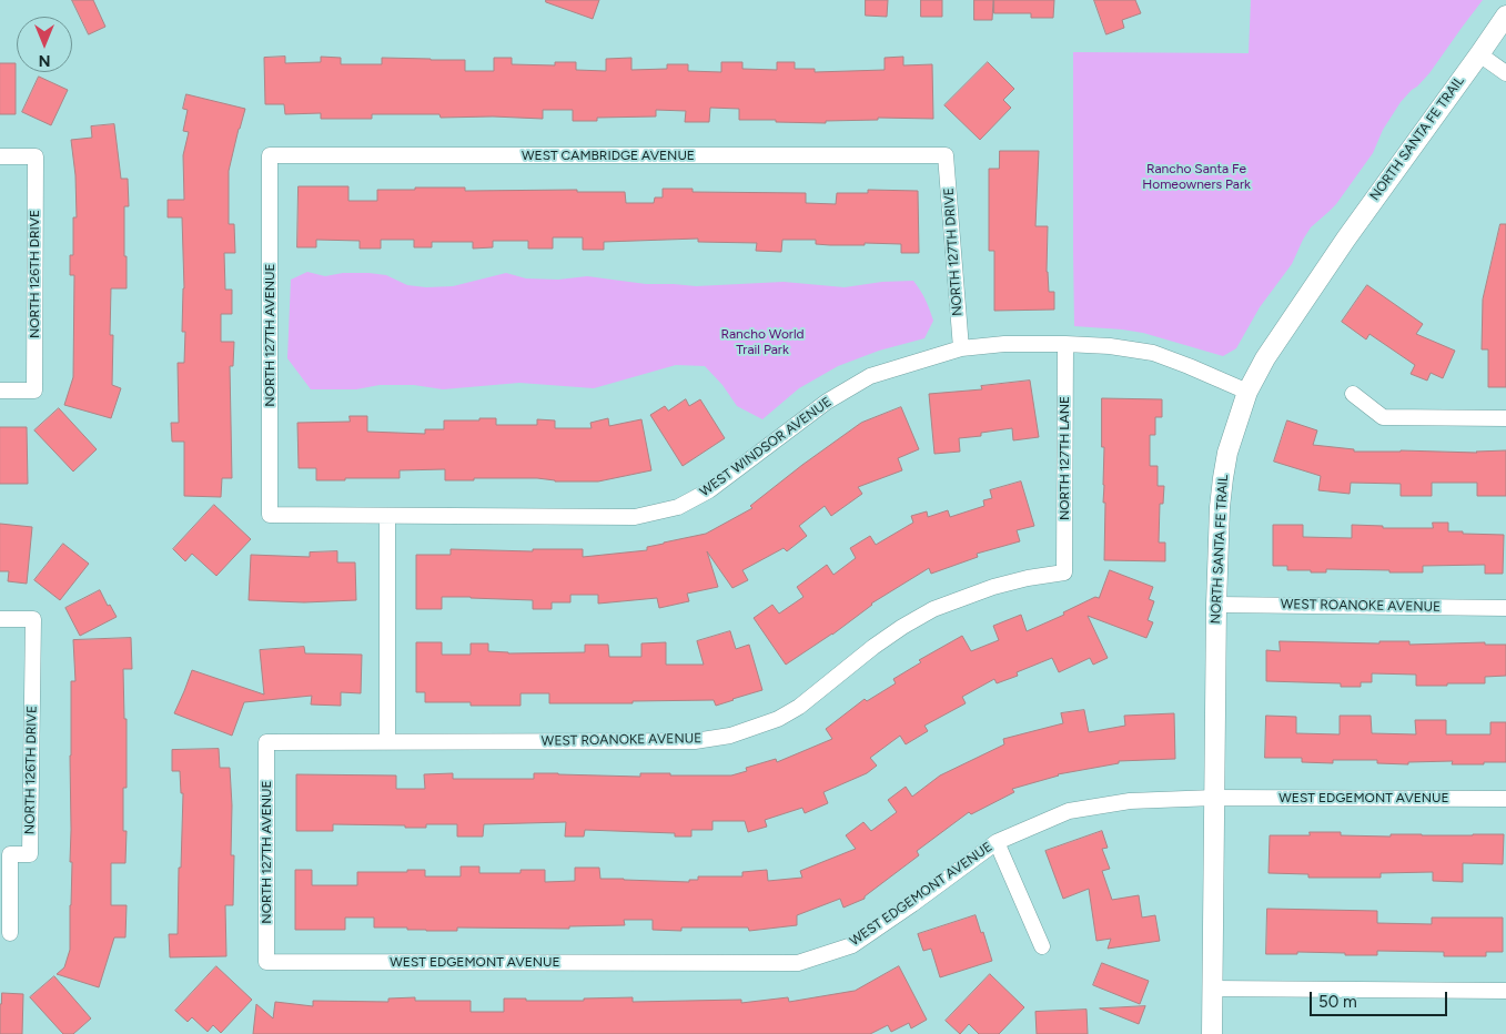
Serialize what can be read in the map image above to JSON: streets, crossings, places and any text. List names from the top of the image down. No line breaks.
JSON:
{"streets":{"street":["NORTH SANTA FE TRAIL","WEST CAMBRIDGE AVENUE","NORTH 127TH DRIVE","NORTH 126TH DRIVE","NORTH 127TH AVENUE","WEST WINDSOR AVENUE","NORTH 127TH LANE","WEST ROANOKE AVENUE","WEST EDGEMONT AVENUE"]},"crossings":[["NORTH SANTA FE TRAIL","WEST WINDSOR AVENUE"],["NORTH SANTA FE TRAIL","WEST ROANOKE AVENUE"],["NORTH SANTA FE TRAIL","WEST EDGEMONT AVENUE"],["WEST CAMBRIDGE AVENUE","NORTH 127TH DRIVE"],["WEST CAMBRIDGE AVENUE","NORTH 127TH AVENUE"],["NORTH 127TH DRIVE","WEST WINDSOR AVENUE"],["NORTH 127TH AVENUE","WEST WINDSOR AVENUE"],["NORTH 127TH AVENUE","WEST ROANOKE AVENUE"],["NORTH 127TH AVENUE","WEST EDGEMONT AVENUE"],["WEST WINDSOR AVENUE","NORTH 127TH LANE"],["NORTH 127TH LANE","WEST ROANOKE AVENUE"]],"parks":["Rancho Santa Fe Homeowners Park","Rancho World Trail Park"],"scale_bar":"50 m","north":"bottom"}
